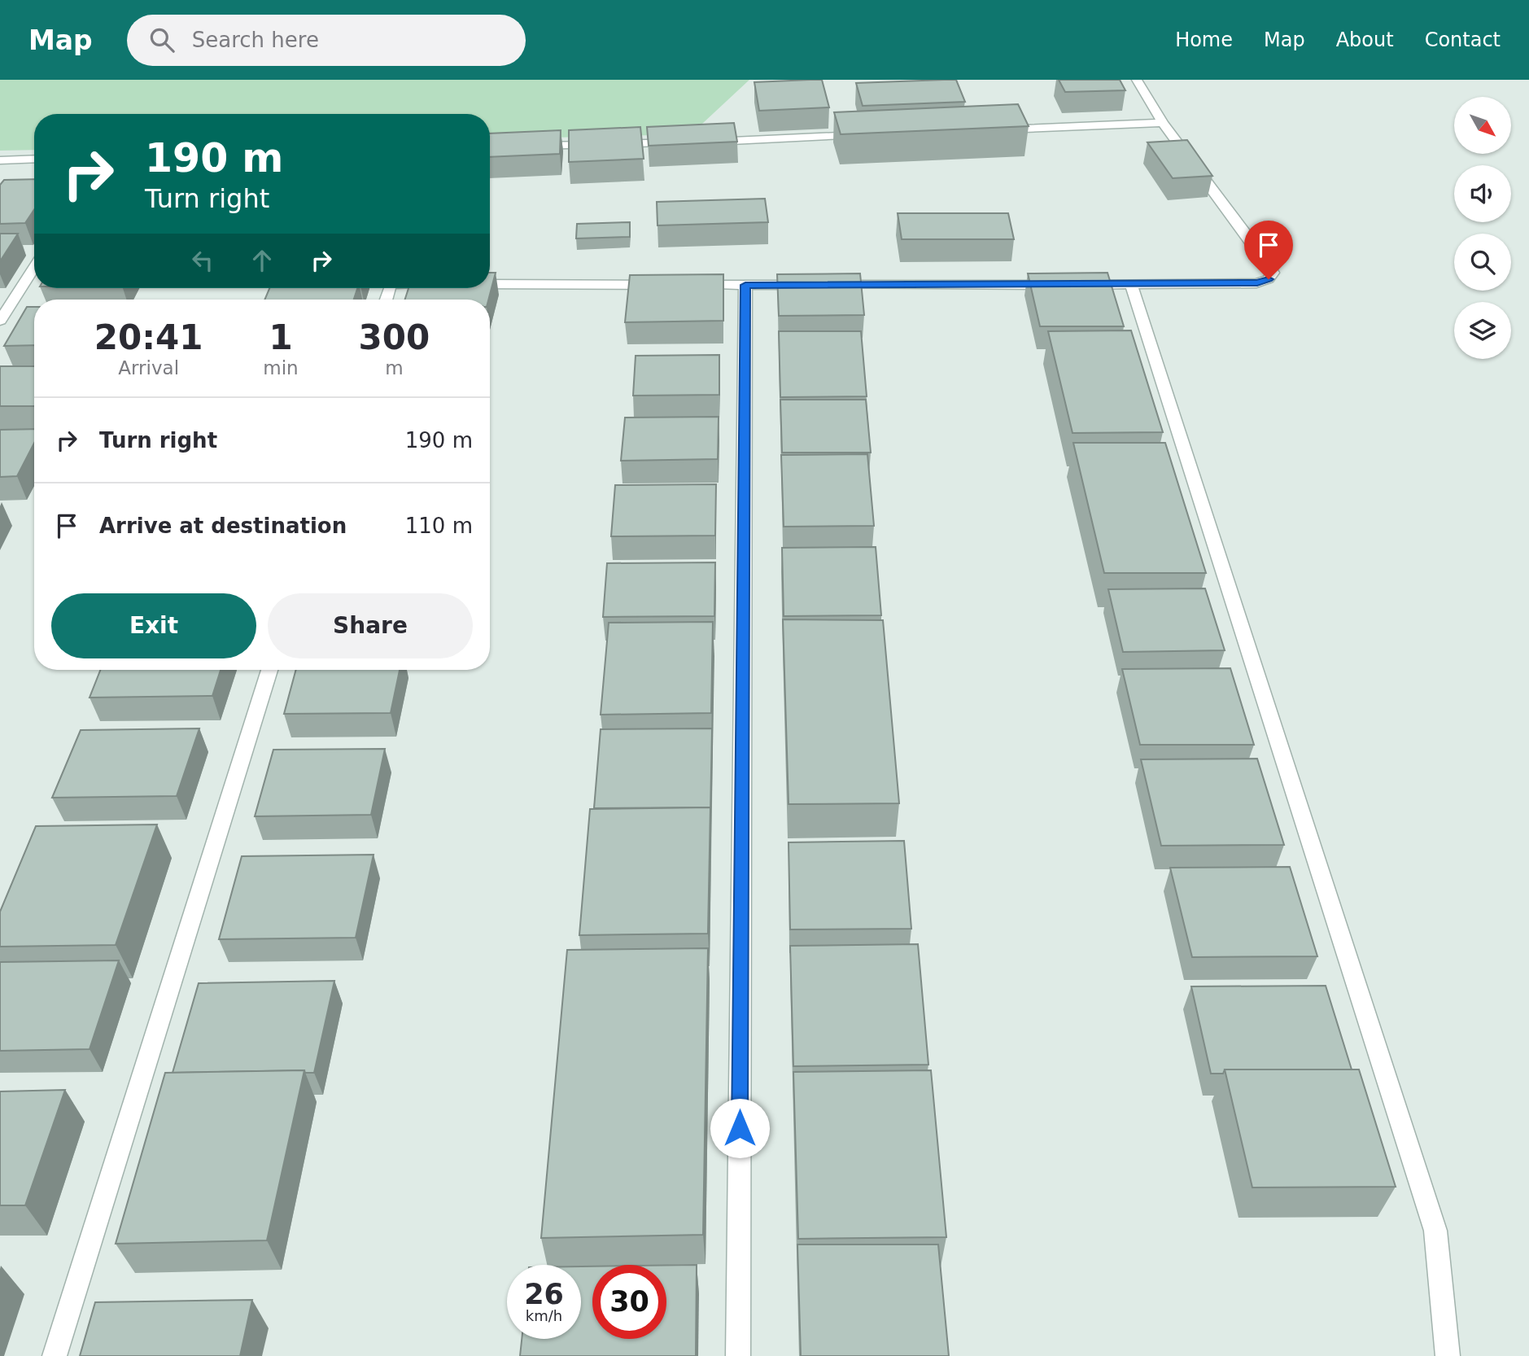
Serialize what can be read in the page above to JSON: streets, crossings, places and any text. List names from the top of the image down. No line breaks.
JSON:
{"north":"bottom right","page":{"header":"Map","search":"Search here","nav":["Home","Map","About","Contact"],"turn":["190 m","Turn right"],"eta":["20:41","Arrival","1","min","300","m"],"list":[{"name":"Turn right","value":"190 m"},{"name":"Arrive at destination","value":"110 m"}],"buttons":["Exit","Share"],"speed":"26 km/h","limit":"30"}}
